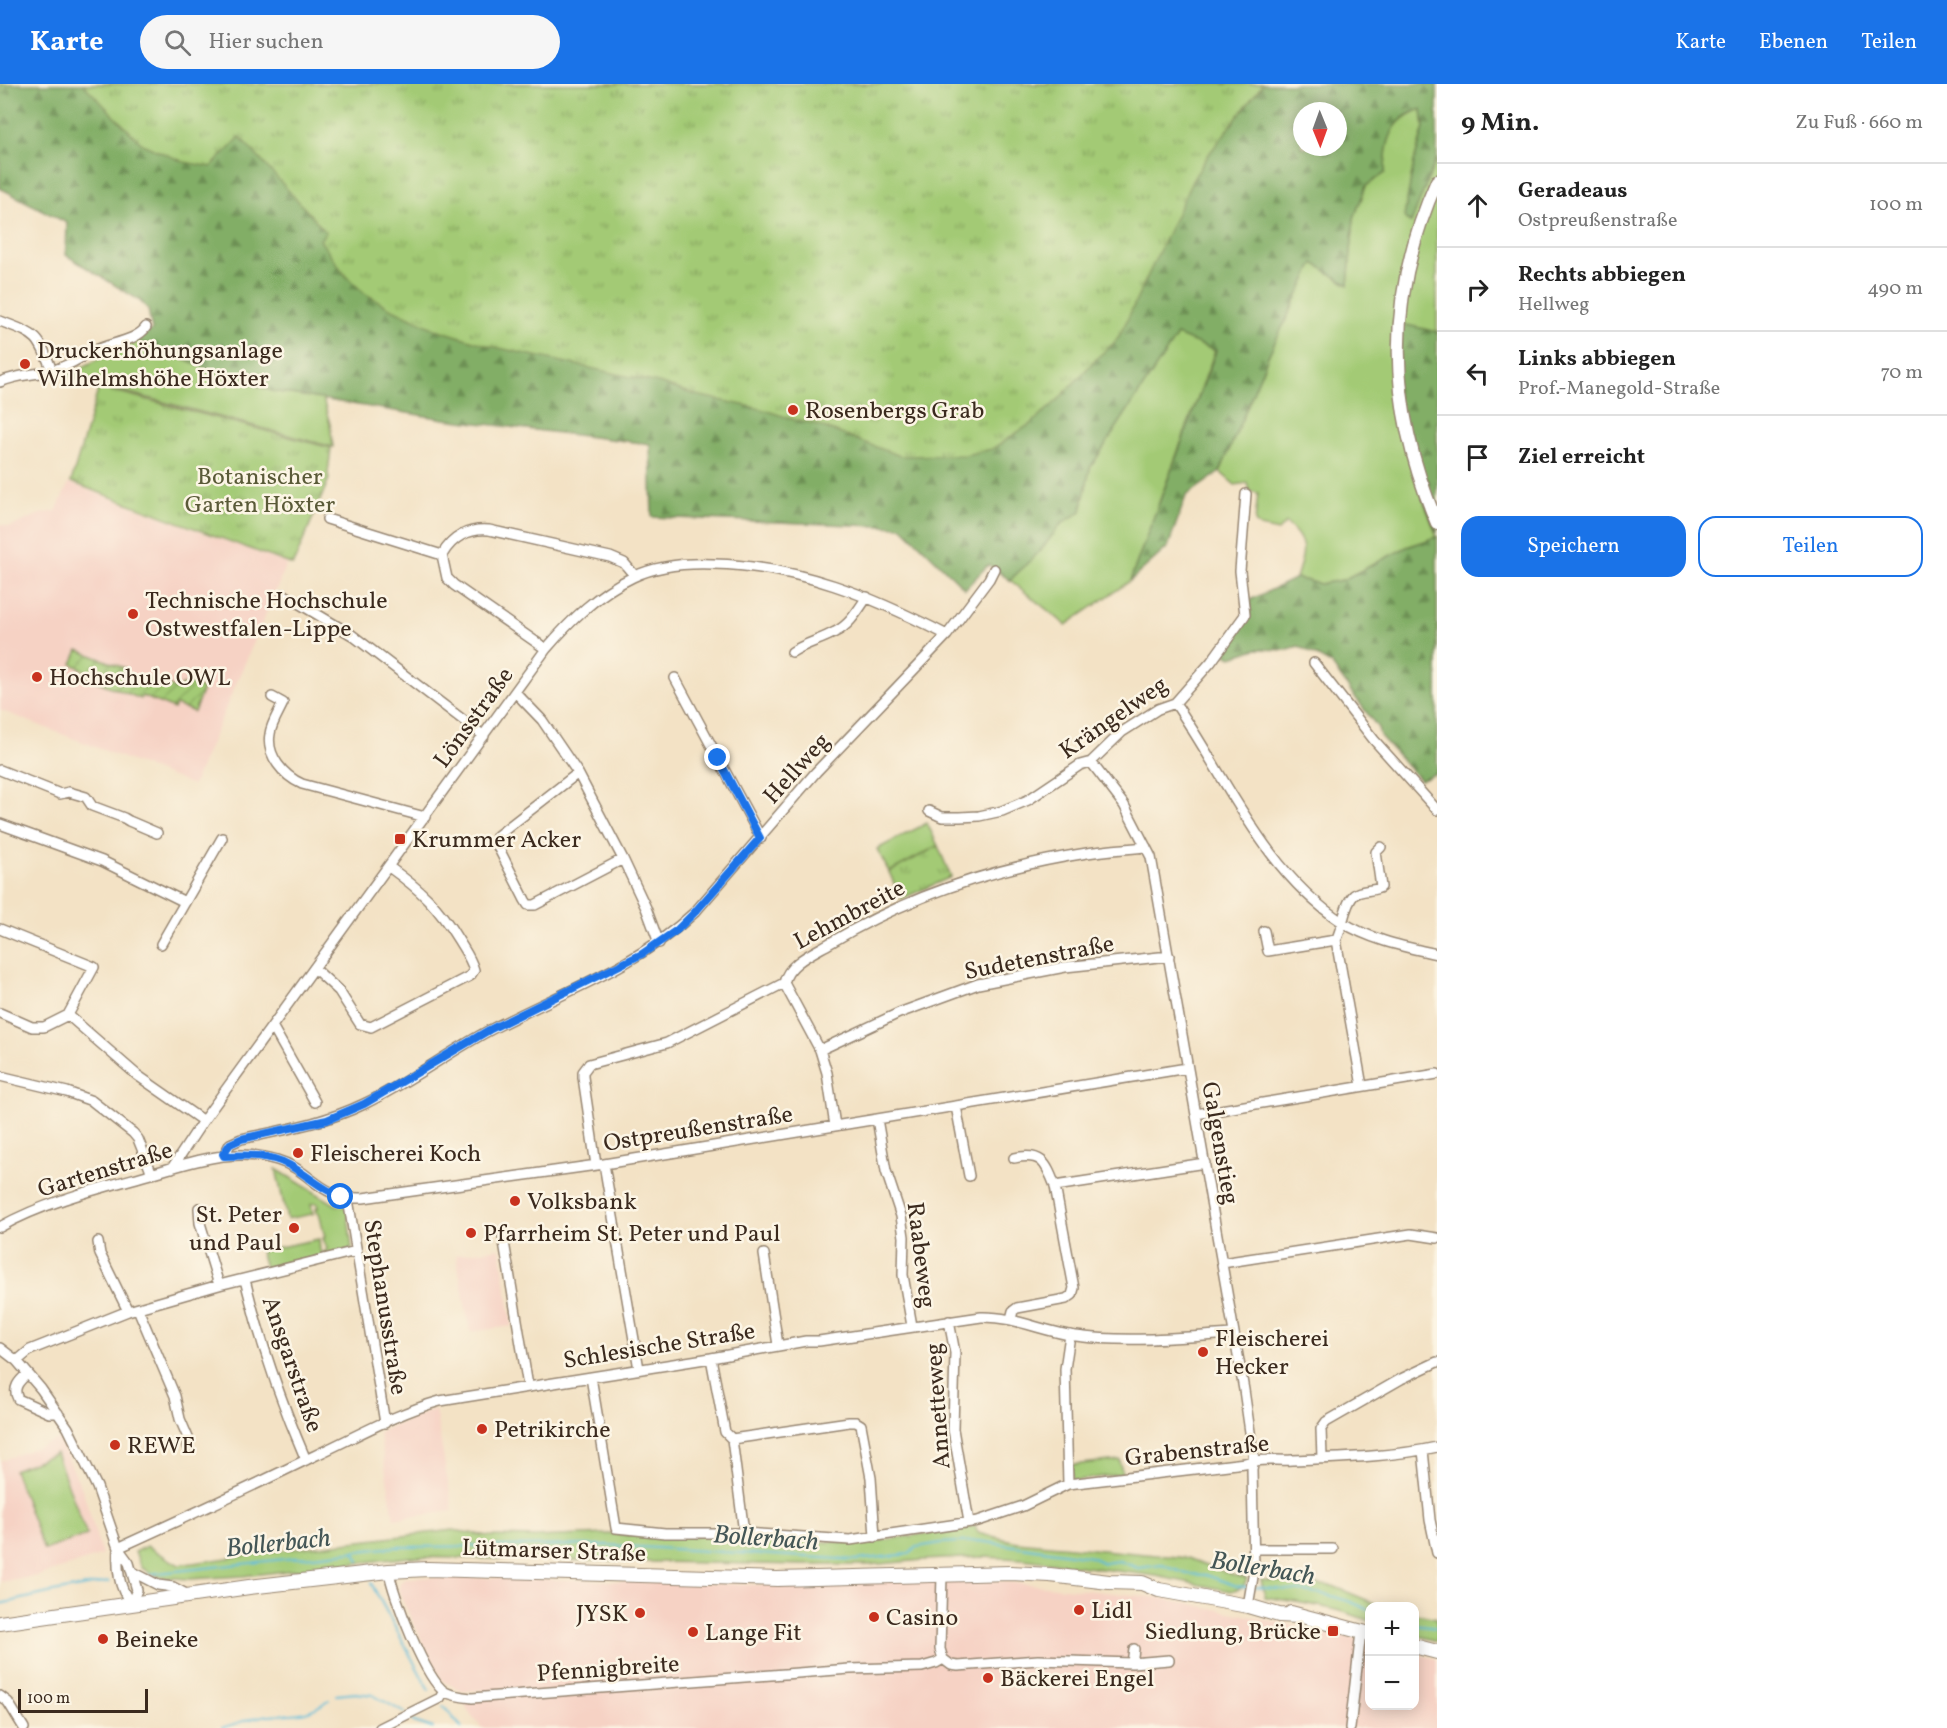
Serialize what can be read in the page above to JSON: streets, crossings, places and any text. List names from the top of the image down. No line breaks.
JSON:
{"streets":{"main road":["Lütmarser Straße"],"street":["Lönsstraße","Krängelweg","Hellweg","Lehmbreite","Sudetenstraße","Ostpreußenstraße","Galgenstieg","Gartenstraße","Raabeweg","Stephanusstraße","Schlesische Straße","Ansgarstraße","Annetteweg","Grabenstraße","Pfennigbreite"]},"crossings":[["Lönsstraße","Hellweg"],["Lönsstraße","Gartenstraße"],["Krängelweg","Galgenstieg"],["Hellweg","Gartenstraße"],["Lehmbreite","Ostpreußenstraße"],["Lehmbreite","Galgenstieg"],["Sudetenstraße","Galgenstieg"],["Ostpreußenstraße","Galgenstieg"],["Ostpreußenstraße","Raabeweg"],["Ostpreußenstraße","Stephanusstraße"],["Galgenstieg","Schlesische Straße"],["Galgenstieg","Grabenstraße"],["Galgenstieg","Lütmarser Straße"],["Raabeweg","Schlesische Straße"],["Stephanusstraße","Schlesische Straße"],["Schlesische Straße","Ansgarstraße"],["Schlesische Straße","Annetteweg"],["Schlesische Straße","Grabenstraße"],["Annetteweg","Grabenstraße"]],"water":["Bollerbach"],"parks":["Botanischer Garten Höxter"],"places":{"other":["Druckerhöhungsanlage Wilhelmshöhe Höxter","Rosenbergs Grab","Technische Hochschule Ostwestfalen-Lippe","Hochschule OWL","Fleischerei Koch","Volksbank","St. Peter und Paul","Pfarrheim St. Peter und Paul","Fleischerei Hecker","Petrikirche","REWE","Lidl","JYSK","Casino","Lange Fit","Beineke","Bäckerei Engel"],"transit":["Krummer Acker","Siedlung, Brücke"]},"scale_bar":"100 m","north":"bottom","page":{"header":"Karte","search":"Hier suchen","nav":["Karte","Ebenen","Teilen"],"heading":["9 Min.","Zu Fuß · 660 m"],"list":[["Geradeaus","Ostpreußenstraße","100 m"],["Rechts abbiegen","Hellweg","490 m"],["Links abbiegen","Prof.-Manegold-Straße","70 m"],"Ziel erreicht"],"buttons":["Speichern","Teilen"],"map_buttons":["+","−"],"scale":"100 m"}}
